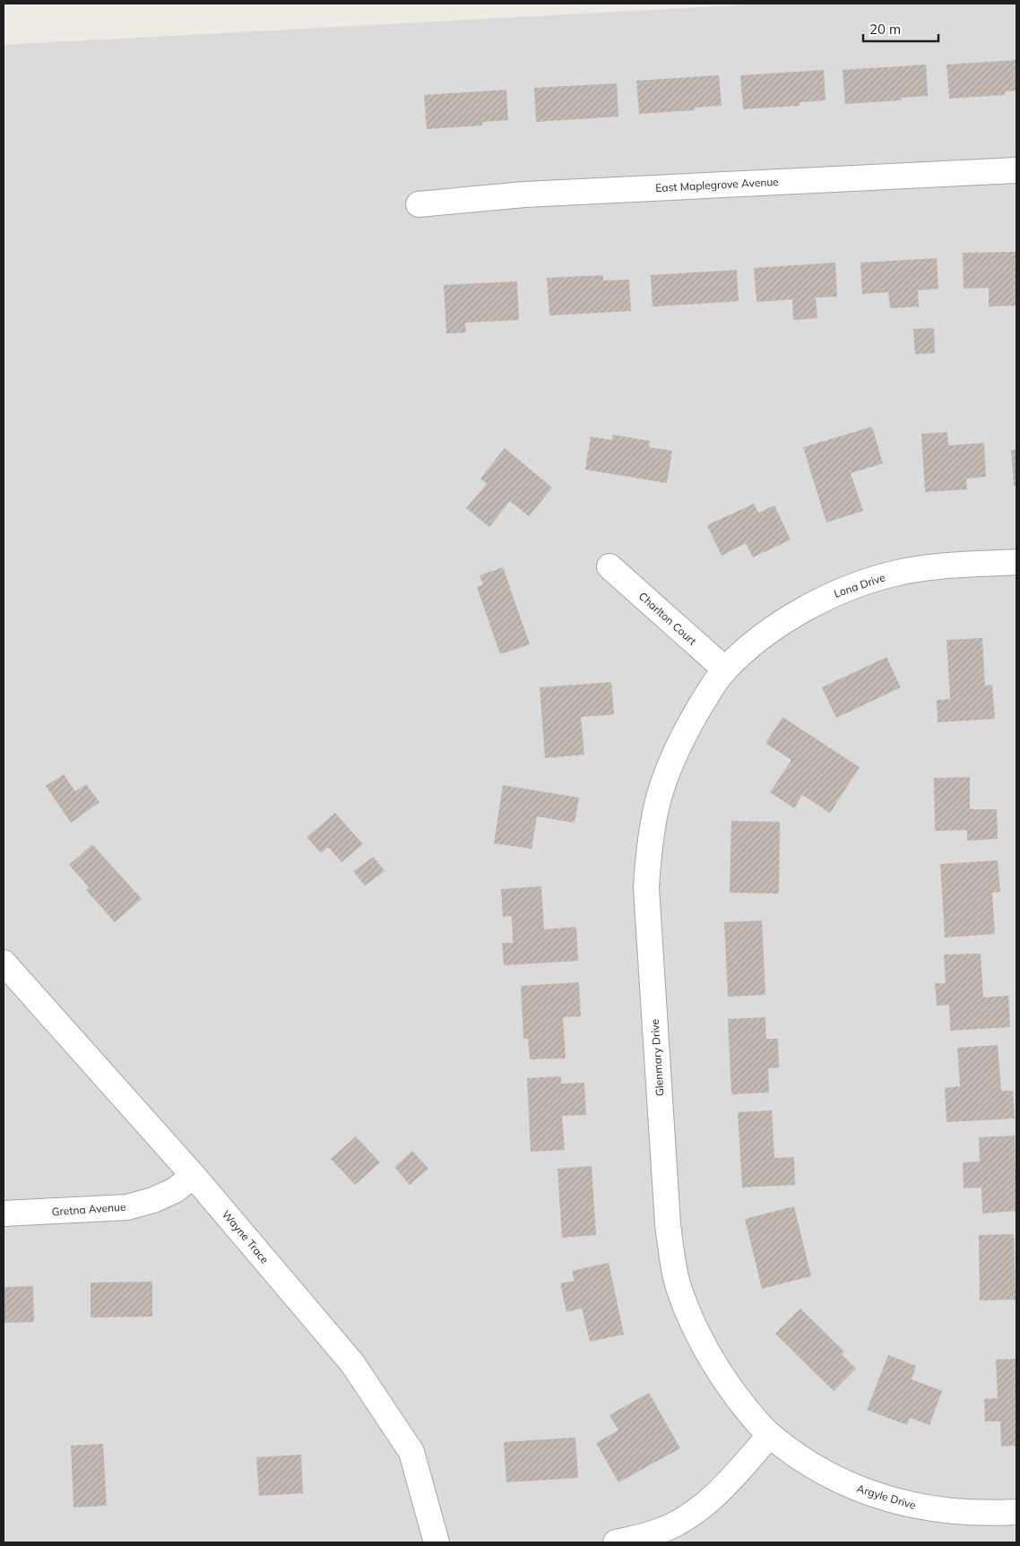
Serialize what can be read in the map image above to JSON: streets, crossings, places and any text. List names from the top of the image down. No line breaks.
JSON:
{"streets":{"street":["East Maplegrove Avenue","Lona Drive","Charlton Court","Glenmary Drive","Gretna Avenue","Wayne Trace","Argyle Drive"]},"crossings":[["Lona Drive","Charlton Court"],["Lona Drive","Glenmary Drive"],["Charlton Court","Glenmary Drive"],["Glenmary Drive","Argyle Drive"],["Gretna Avenue","Wayne Trace"]],"scale_bar":"20 m"}
